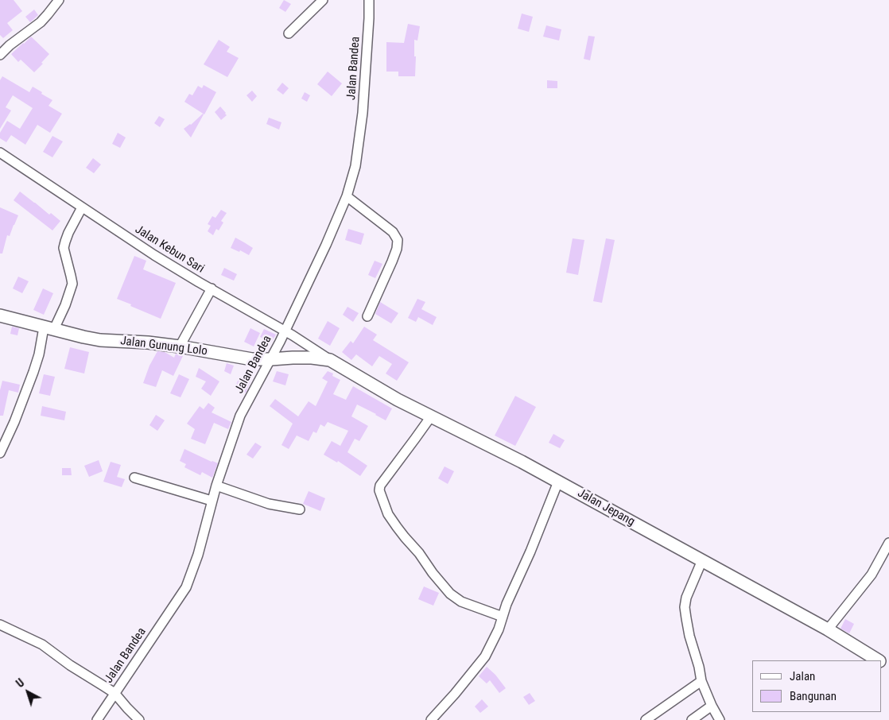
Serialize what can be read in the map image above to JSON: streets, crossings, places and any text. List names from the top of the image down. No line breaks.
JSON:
{"streets":{"street":["Jalan Bandea","Jalan Kebun Sari","Jalan Gunung Lolo","Jalan Jepang"]},"crossings":[["Jalan Bandea","Jalan Kebun Sari"],["Jalan Bandea","Jalan Gunung Lolo"],["Jalan Kebun Sari","Jalan Gunung Lolo"],["Jalan Kebun Sari","Jalan Jepang"],["Jalan Gunung Lolo","Jalan Jepang"]],"legend":["Jalan","Bangunan"],"north":"top left"}
